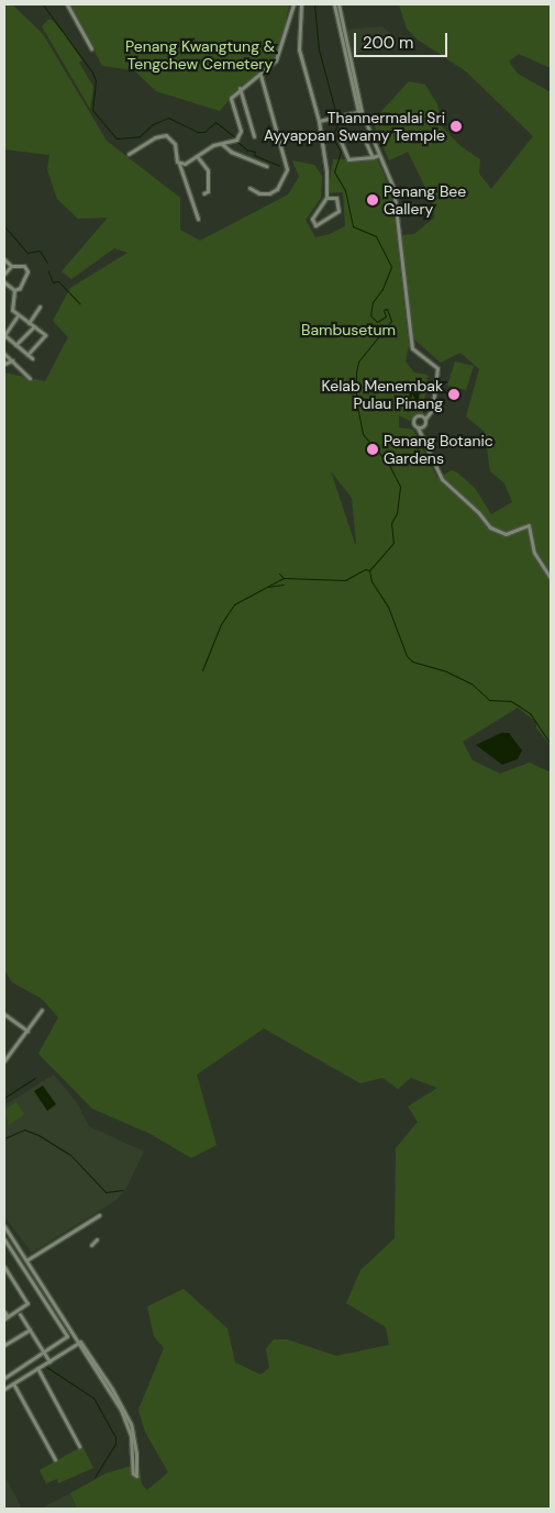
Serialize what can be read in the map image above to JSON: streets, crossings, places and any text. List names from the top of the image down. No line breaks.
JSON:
{"parks":["Penang Kwangtung & Tengchew Cemetery","Bambusetum"],"places":["Thannermalai Sri Ayyappan Swamy Temple","Penang Bee Gallery","Kelab Menembak Pulau Pinang","Penang Botanic Gardens"],"scale_bar":"200 m"}
